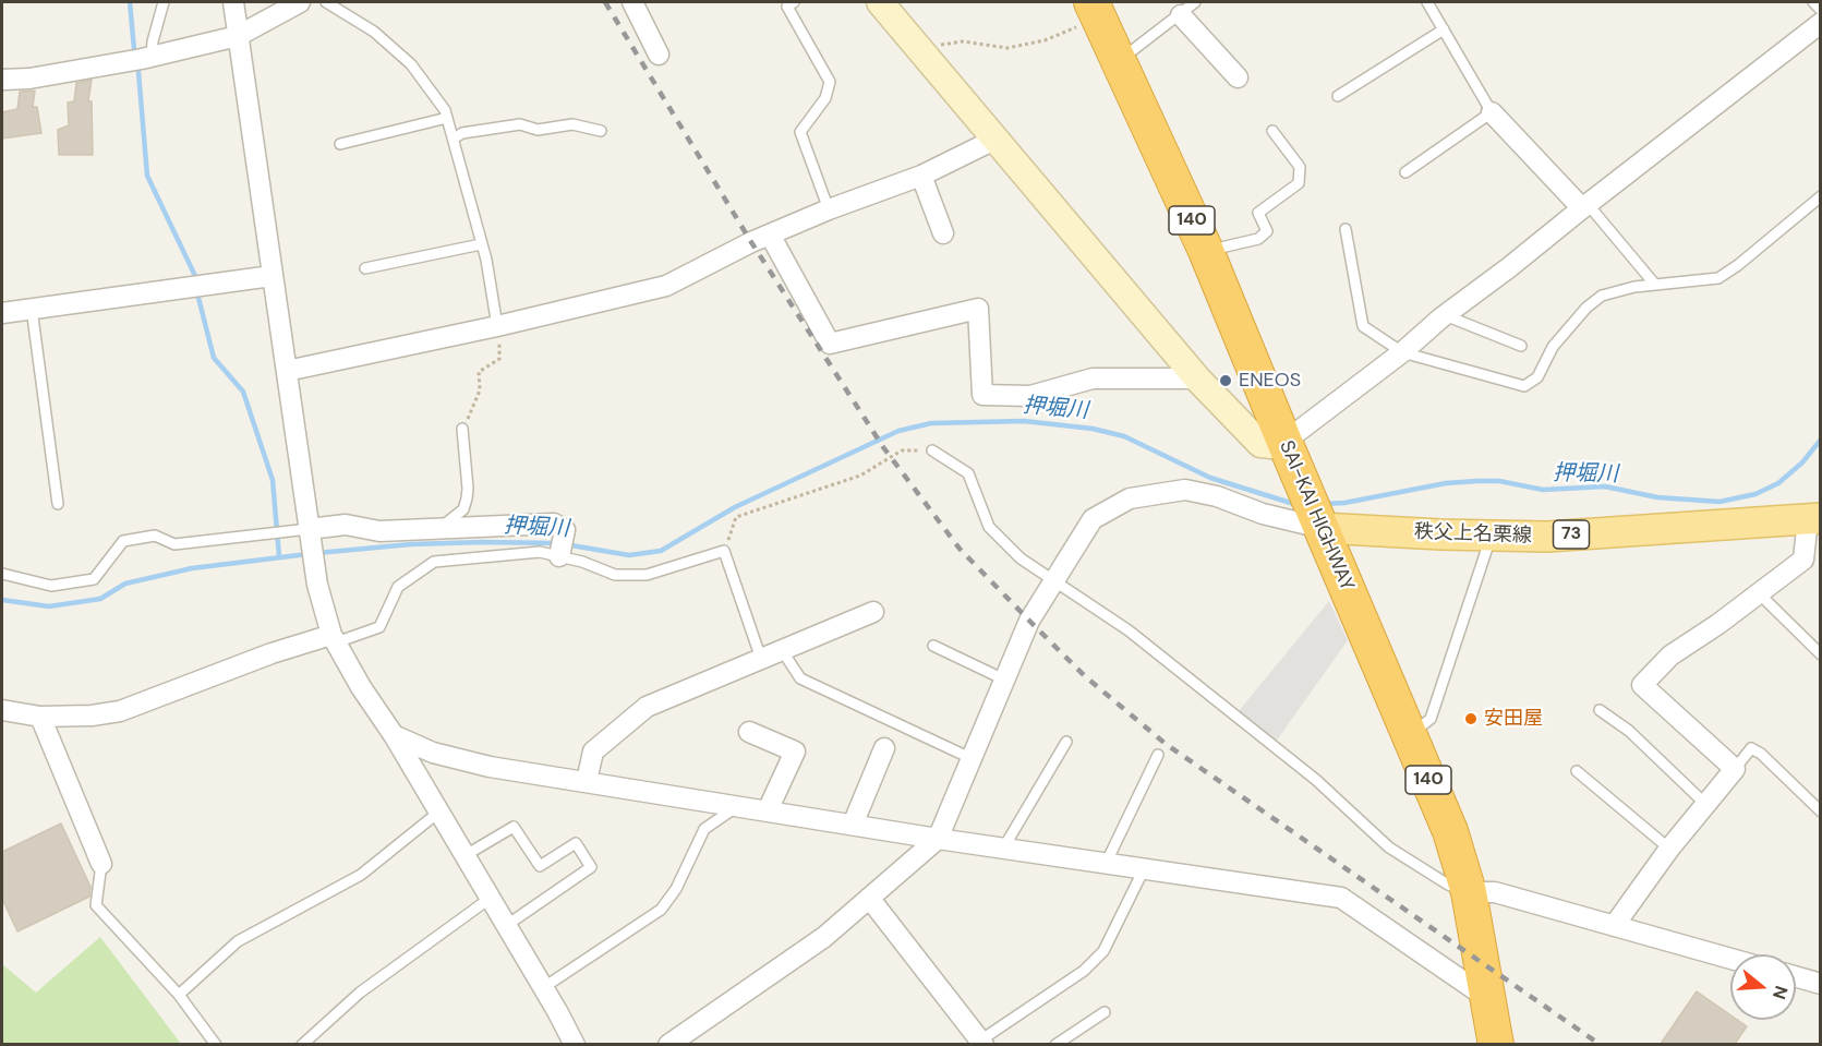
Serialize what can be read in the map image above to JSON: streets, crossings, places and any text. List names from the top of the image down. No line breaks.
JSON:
{"streets":{"highway":["140","SAI-KAI HIGHWAY"],"main road":["秩父上名栗線","73"]},"crossings":[["SAI-KAI HIGHWAY","秩父上名栗線"]],"water":["押堀川"],"places":["ENEOS","安田屋"],"north":"right"}
